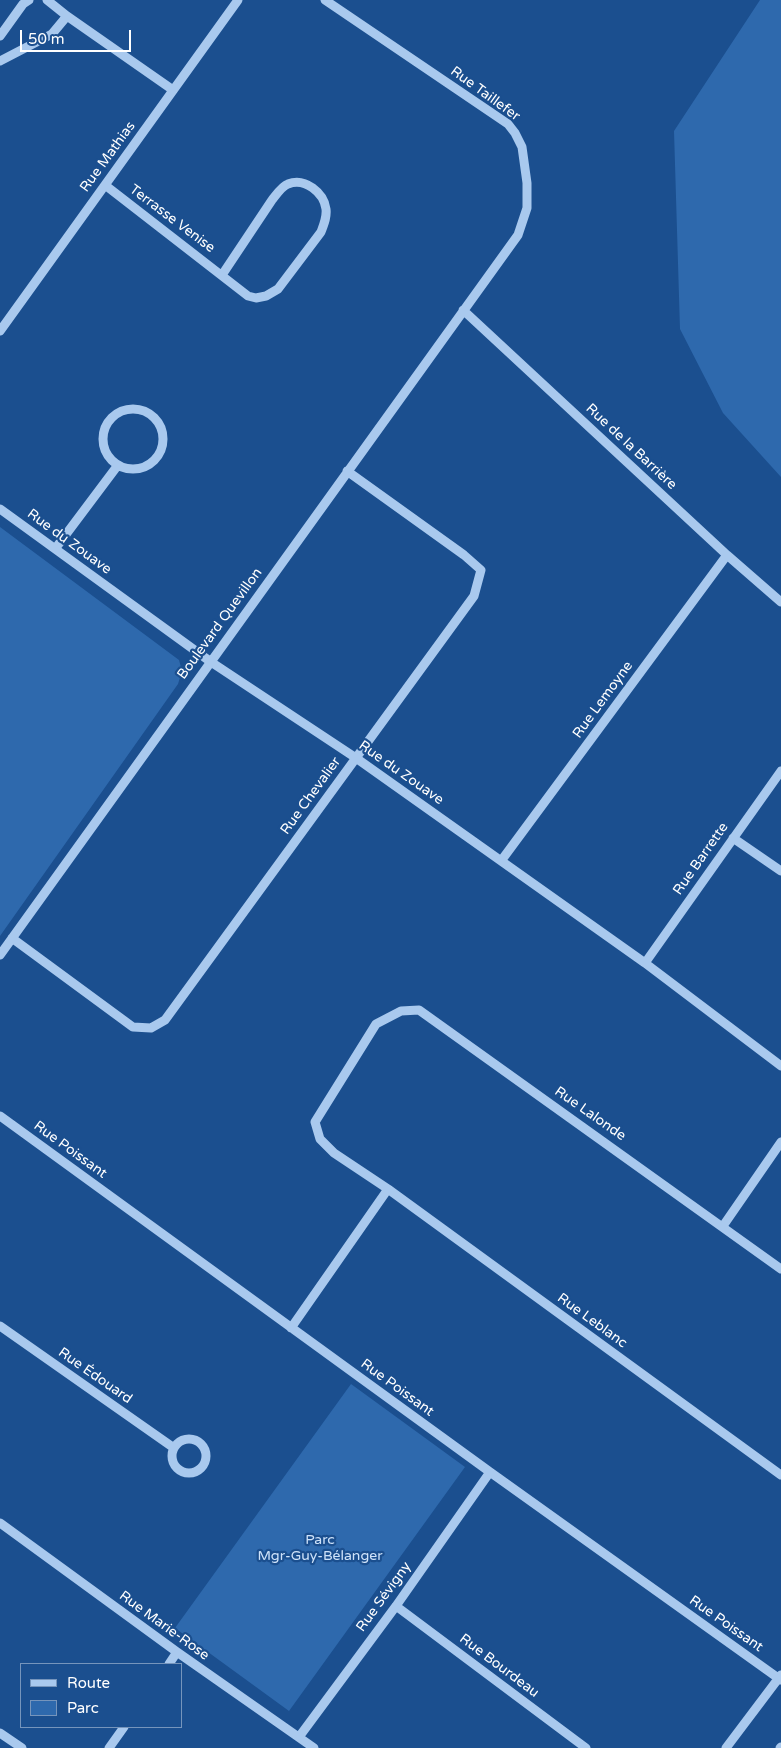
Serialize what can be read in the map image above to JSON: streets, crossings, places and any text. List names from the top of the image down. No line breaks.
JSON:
{"streets":{"street":["Rue Taillefer","Rue Mathias","Terrasse Venise","Rue de la Barrière","Rue du Zouave","Boulevard Quevillon","Rue Lemoyne","Rue Chevalier","Rue Barrette","Rue Lalonde","Rue Poissant","Rue Leblanc","Rue Édouard","Rue Sévigny","Rue Marie-Rose","Rue Bourdeau"]},"crossings":[["Rue Taillefer","Rue de la Barrière"],["Rue Taillefer","Boulevard Quevillon"],["Rue Mathias","Terrasse Venise"],["Rue de la Barrière","Boulevard Quevillon"],["Rue de la Barrière","Rue Lemoyne"],["Rue du Zouave","Boulevard Quevillon"],["Rue du Zouave","Rue Lemoyne"],["Rue du Zouave","Rue Chevalier"],["Rue du Zouave","Rue Barrette"],["Boulevard Quevillon","Rue Chevalier"],["Rue Lalonde","Rue Leblanc"],["Rue Poissant","Rue Sévigny"],["Rue Sévigny","Rue Marie-Rose"],["Rue Sévigny","Rue Bourdeau"]],"parks":["Parc Mgr-Guy-Bélanger"],"legend":["Route","Parc"],"scale_bar":"50 m"}
